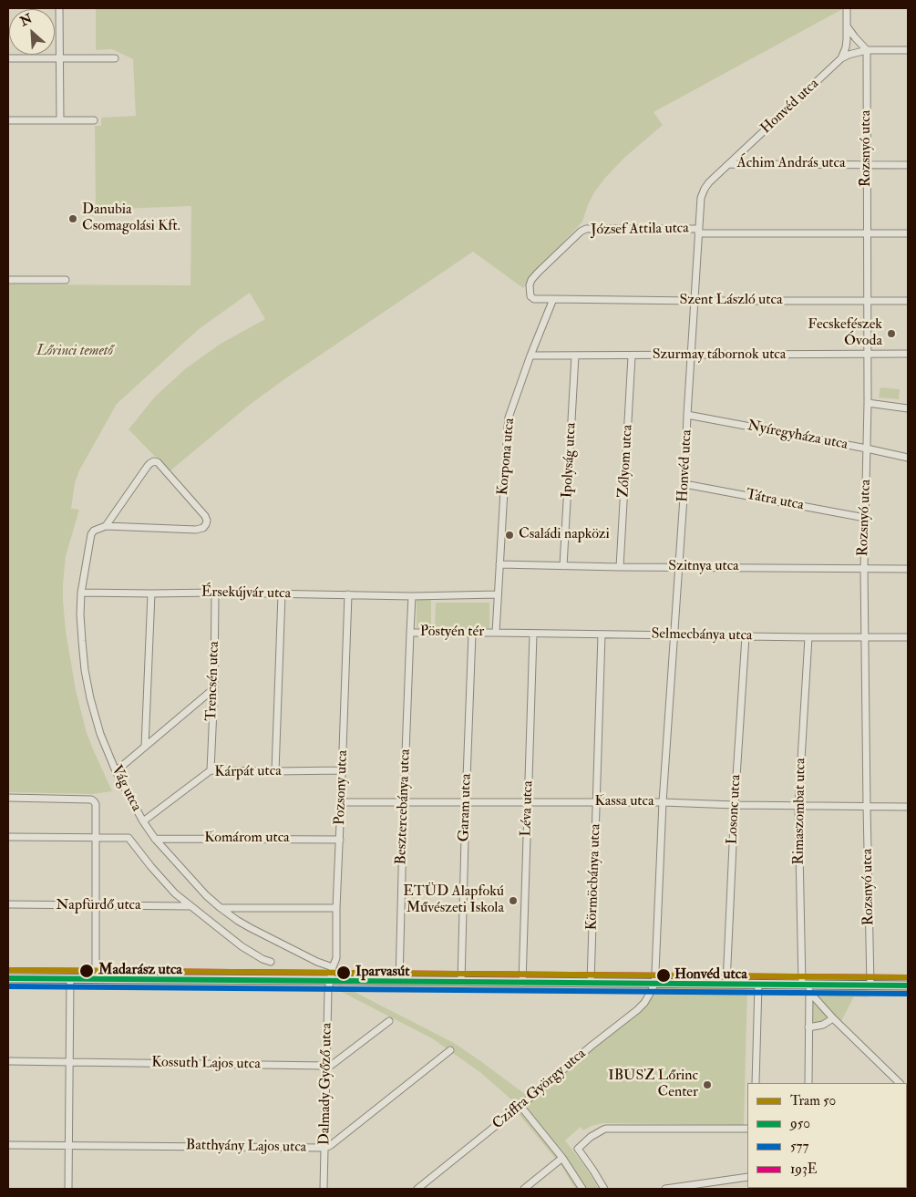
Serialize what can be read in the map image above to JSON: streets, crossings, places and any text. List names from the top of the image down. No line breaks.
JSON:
{"streets":{"street":["Honvéd utca","Rozsnyó utca","Áchim András utca","József Attila utca","Szent László utca","Szurmay tábornok utca","Nyíregyháza utca","Korpona utca","Ipolyság utca","Zólyom utca","Tátra utca","Szitnya utca","Érsekújvár utca","Pöstyén tér","Selmecbánya utca","Trencsén utca","Kárpát utca","Pozsony utca","Vág utca","Kassa utca","Besztercebánya utca","Garam utca","Léva utca","Losonc utca","Rimaszombat utca","Komárom utca","Körmöcbánya utca","Napfürdő utca","Kossuth Lajos utca","Dalmady Győző utca","Cziffra György utca","Batthyány Lajos utca"]},"crossings":[["Honvéd utca","Áchim András utca"],["Honvéd utca","József Attila utca"],["Honvéd utca","Szent László utca"],["Honvéd utca","Szurmay tábornok utca"],["Honvéd utca","Nyíregyháza utca"],["Honvéd utca","Tátra utca"],["Honvéd utca","Szitnya utca"],["Honvéd utca","Selmecbánya utca"],["Honvéd utca","Kassa utca"],["Honvéd utca","Cziffra György utca"],["Rozsnyó utca","Áchim András utca"],["Rozsnyó utca","József Attila utca"],["Rozsnyó utca","Szent László utca"],["Rozsnyó utca","Szurmay tábornok utca"],["Rozsnyó utca","Nyíregyháza utca"],["Rozsnyó utca","Tátra utca"],["Rozsnyó utca","Szitnya utca"],["Rozsnyó utca","Selmecbánya utca"],["Rozsnyó utca","Kassa utca"],["József Attila utca","Szent László utca"],["József Attila utca","Korpona utca"],["Szent László utca","Korpona utca"],["Szurmay tábornok utca","Korpona utca"],["Szurmay tábornok utca","Ipolyság utca"],["Szurmay tábornok utca","Zólyom utca"],["Korpona utca","Szitnya utca"],["Korpona utca","Pöstyén tér"],["Ipolyság utca","Szitnya utca"],["Zólyom utca","Szitnya utca"],["Érsekújvár utca","Pöstyén tér"],["Érsekújvár utca","Trencsén utca"],["Érsekújvár utca","Pozsony utca"],["Érsekújvár utca","Vág utca"],["Pöstyén tér","Selmecbánya utca"],["Pöstyén tér","Besztercebánya utca"],["Pöstyén tér","Garam utca"],["Selmecbánya utca","Léva utca"],["Selmecbánya utca","Losonc utca"],["Selmecbánya utca","Rimaszombat utca"],["Selmecbánya utca","Körmöcbánya utca"],["Trencsén utca","Kárpát utca"],["Kárpát utca","Pozsony utca"],["Kárpát utca","Vág utca"],["Pozsony utca","Vág utca"],["Pozsony utca","Kassa utca"],["Pozsony utca","Komárom utca"],["Pozsony utca","Dalmady Győző utca"],["Vág utca","Komárom utca"],["Kassa utca","Besztercebánya utca"],["Kassa utca","Garam utca"],["Kassa utca","Léva utca"],["Kassa utca","Losonc utca"],["Kassa utca","Rimaszombat utca"],["Kassa utca","Körmöcbánya utca"],["Kossuth Lajos utca","Dalmady Győző utca"],["Dalmady Győző utca","Batthyány Lajos utca"]],"parks":["Lőrinci temető"],"places":["Danubia Csomagolási Kft.","Fecskefészek Óvoda","Családi napközi","ETÜD Alapfokú Művészeti Iskola","Madarász utca","Iparvasút","Honvéd utca","IBUSZ Lőrinc Center"],"lines":["tram line 50","transit line 193E","transit line 950","transit line 577"],"legend":["Tram 50","950","577","193E"],"north":"top left"}
